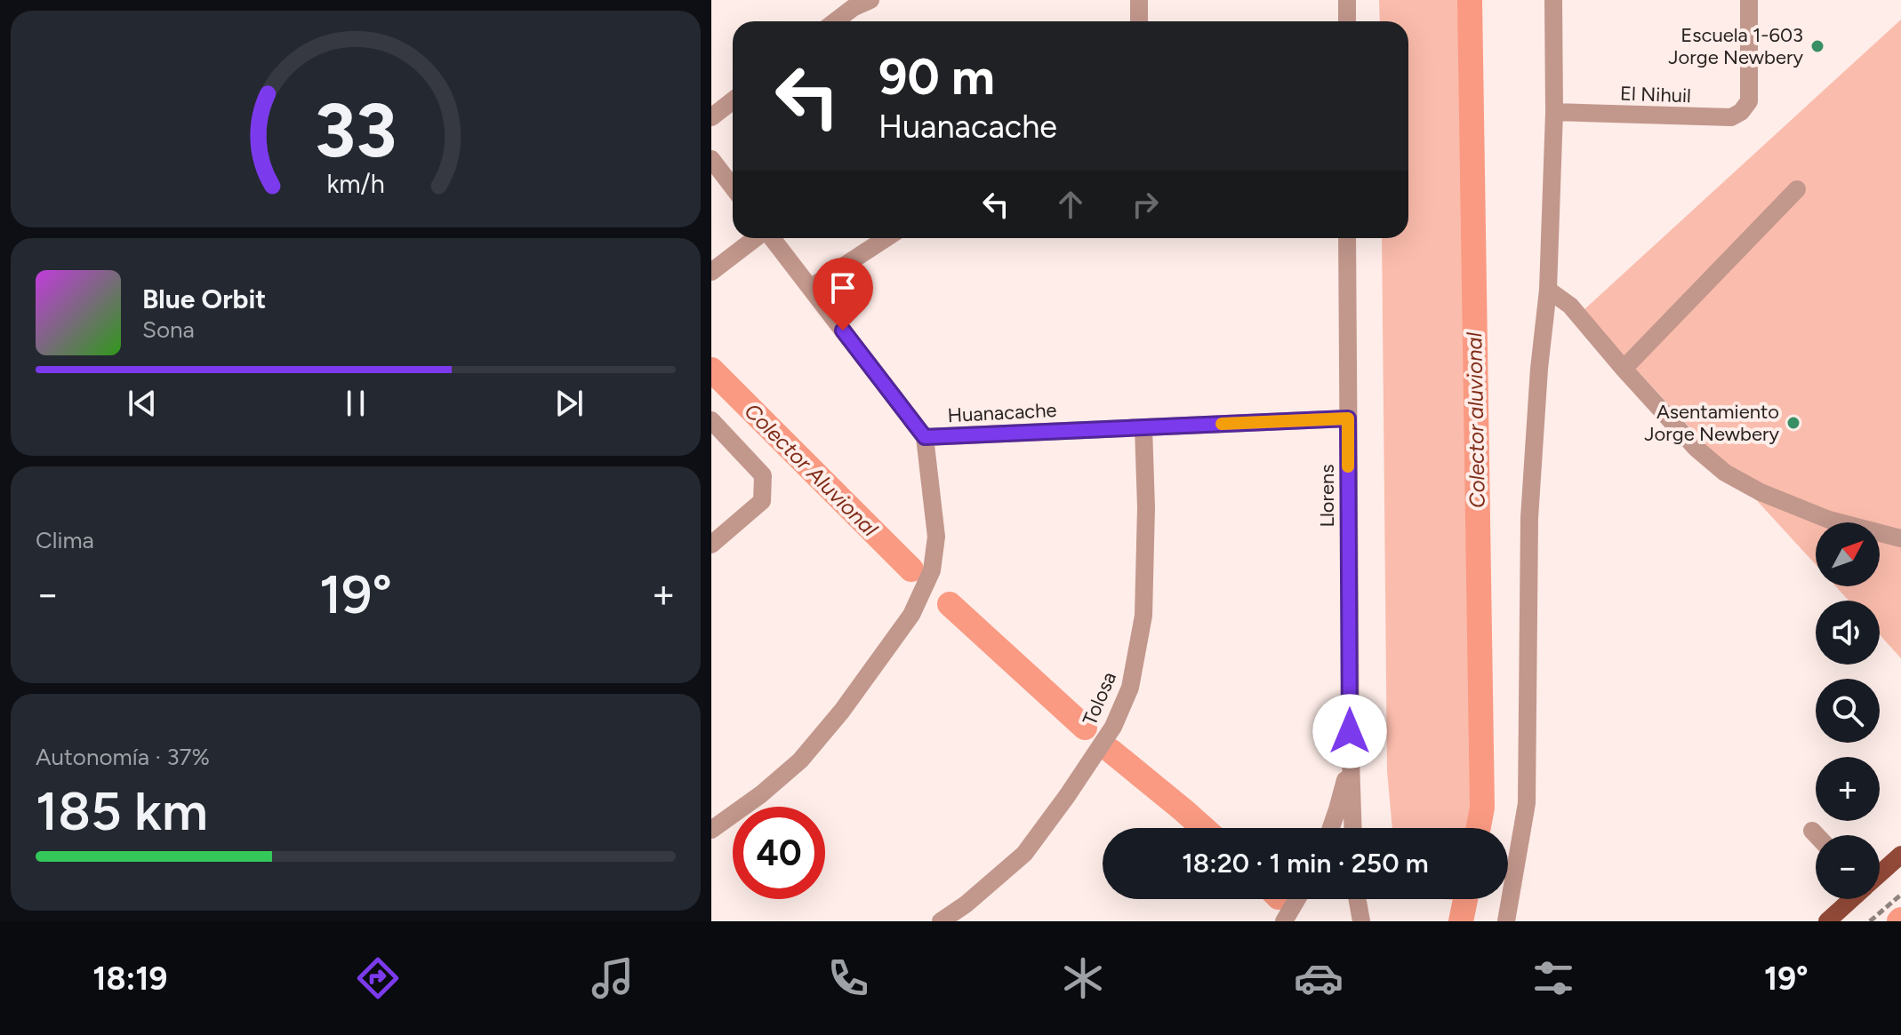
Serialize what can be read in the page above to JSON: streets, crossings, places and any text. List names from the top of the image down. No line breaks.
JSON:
{"streets":{"street":["El Nihuil","Huanacache","Llorens","Tolosa"]},"crossings":[["Huanacache","Llorens"],["Huanacache","Tolosa"]],"water":["Colector aluvional","Colector Aluvional"],"places":["Escuela 1-603 Jorge Newbery","Asentamiento Jorge Newbery"],"north":"top right","page":{"turn":["90 m","Huanacache"],"song":["Blue Orbit","Sona"],"tile":["Clima",["Autonomía · 37%","185 km"]],"map_buttons":["+","−"],"heat":["−","19°","+"],"limit":"40","trip":"18:20 · 1 min · 250 m","tabs":["18:19","19°"],"gauge":["33","km/h"]}}
